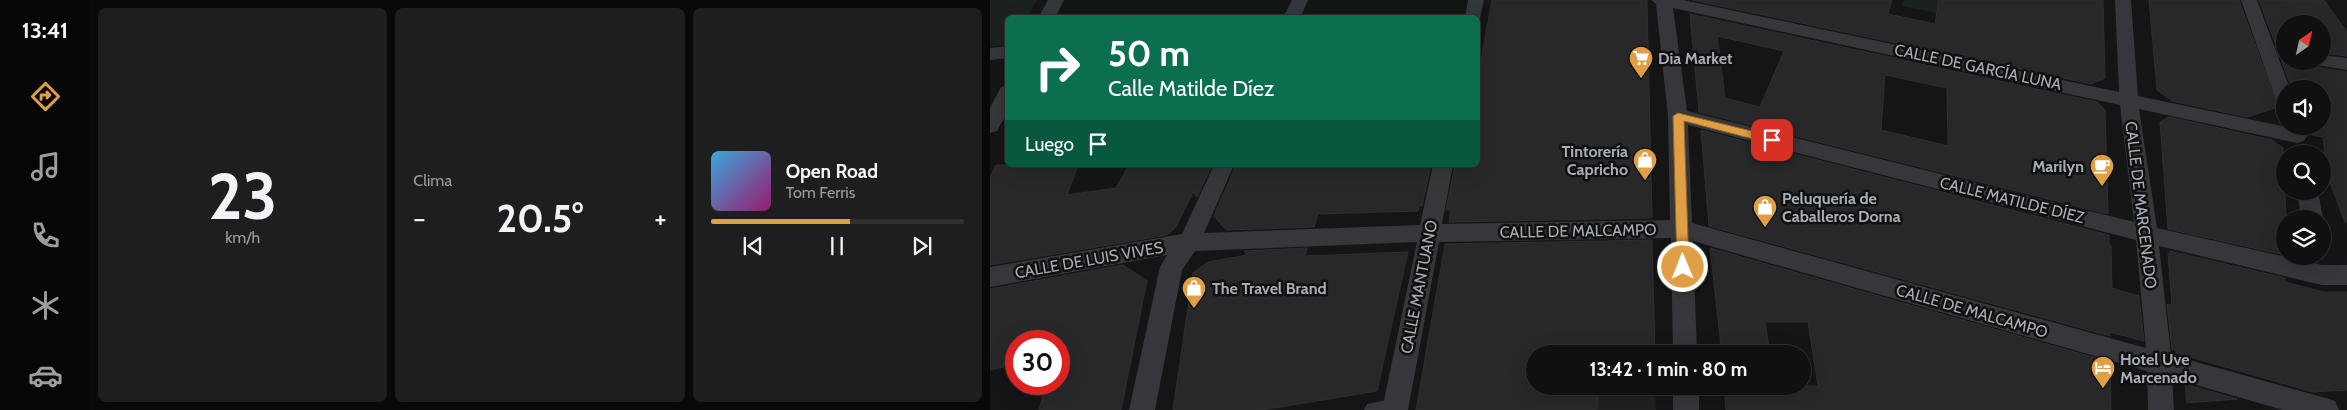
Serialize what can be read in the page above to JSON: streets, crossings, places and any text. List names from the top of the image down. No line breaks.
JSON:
{"streets":{"street":["CALLE DE GARCÍA LUNA","CALLE MATILDE DÍEZ","CALLE DE MARCENADO","CALLE DE MALCAMPO","CALLE DE LUIS VIVES","CALLE MANTUANO"]},"crossings":[["CALLE DE GARCÍA LUNA","CALLE DE MARCENADO"],["CALLE MATILDE DÍEZ","CALLE DE MARCENADO"],["CALLE DE MARCENADO","CALLE DE MALCAMPO"],["CALLE DE MALCAMPO","CALLE DE LUIS VIVES"],["CALLE DE MALCAMPO","CALLE MANTUANO"]],"places":{"supermarket":["Dia Market"],"shop":["Tintorería Capricho","Peluquería de Caballeros Dorna","The Travel Brand"],"cafe":["Marilyn"],"hotel":["Hotel Uve Marcenado"]},"north":"top right","page":{"tabs":"13:41","tile":[["23","km/h"],"Clima"],"turn":["50 m","Calle Matilde Díez"],"then":"Luego","song":["Open Road","Tom Ferris"],"heat":["−","20.5°","+"],"limit":"30","trip":"13:42 · 1 min · 80 m"}}
